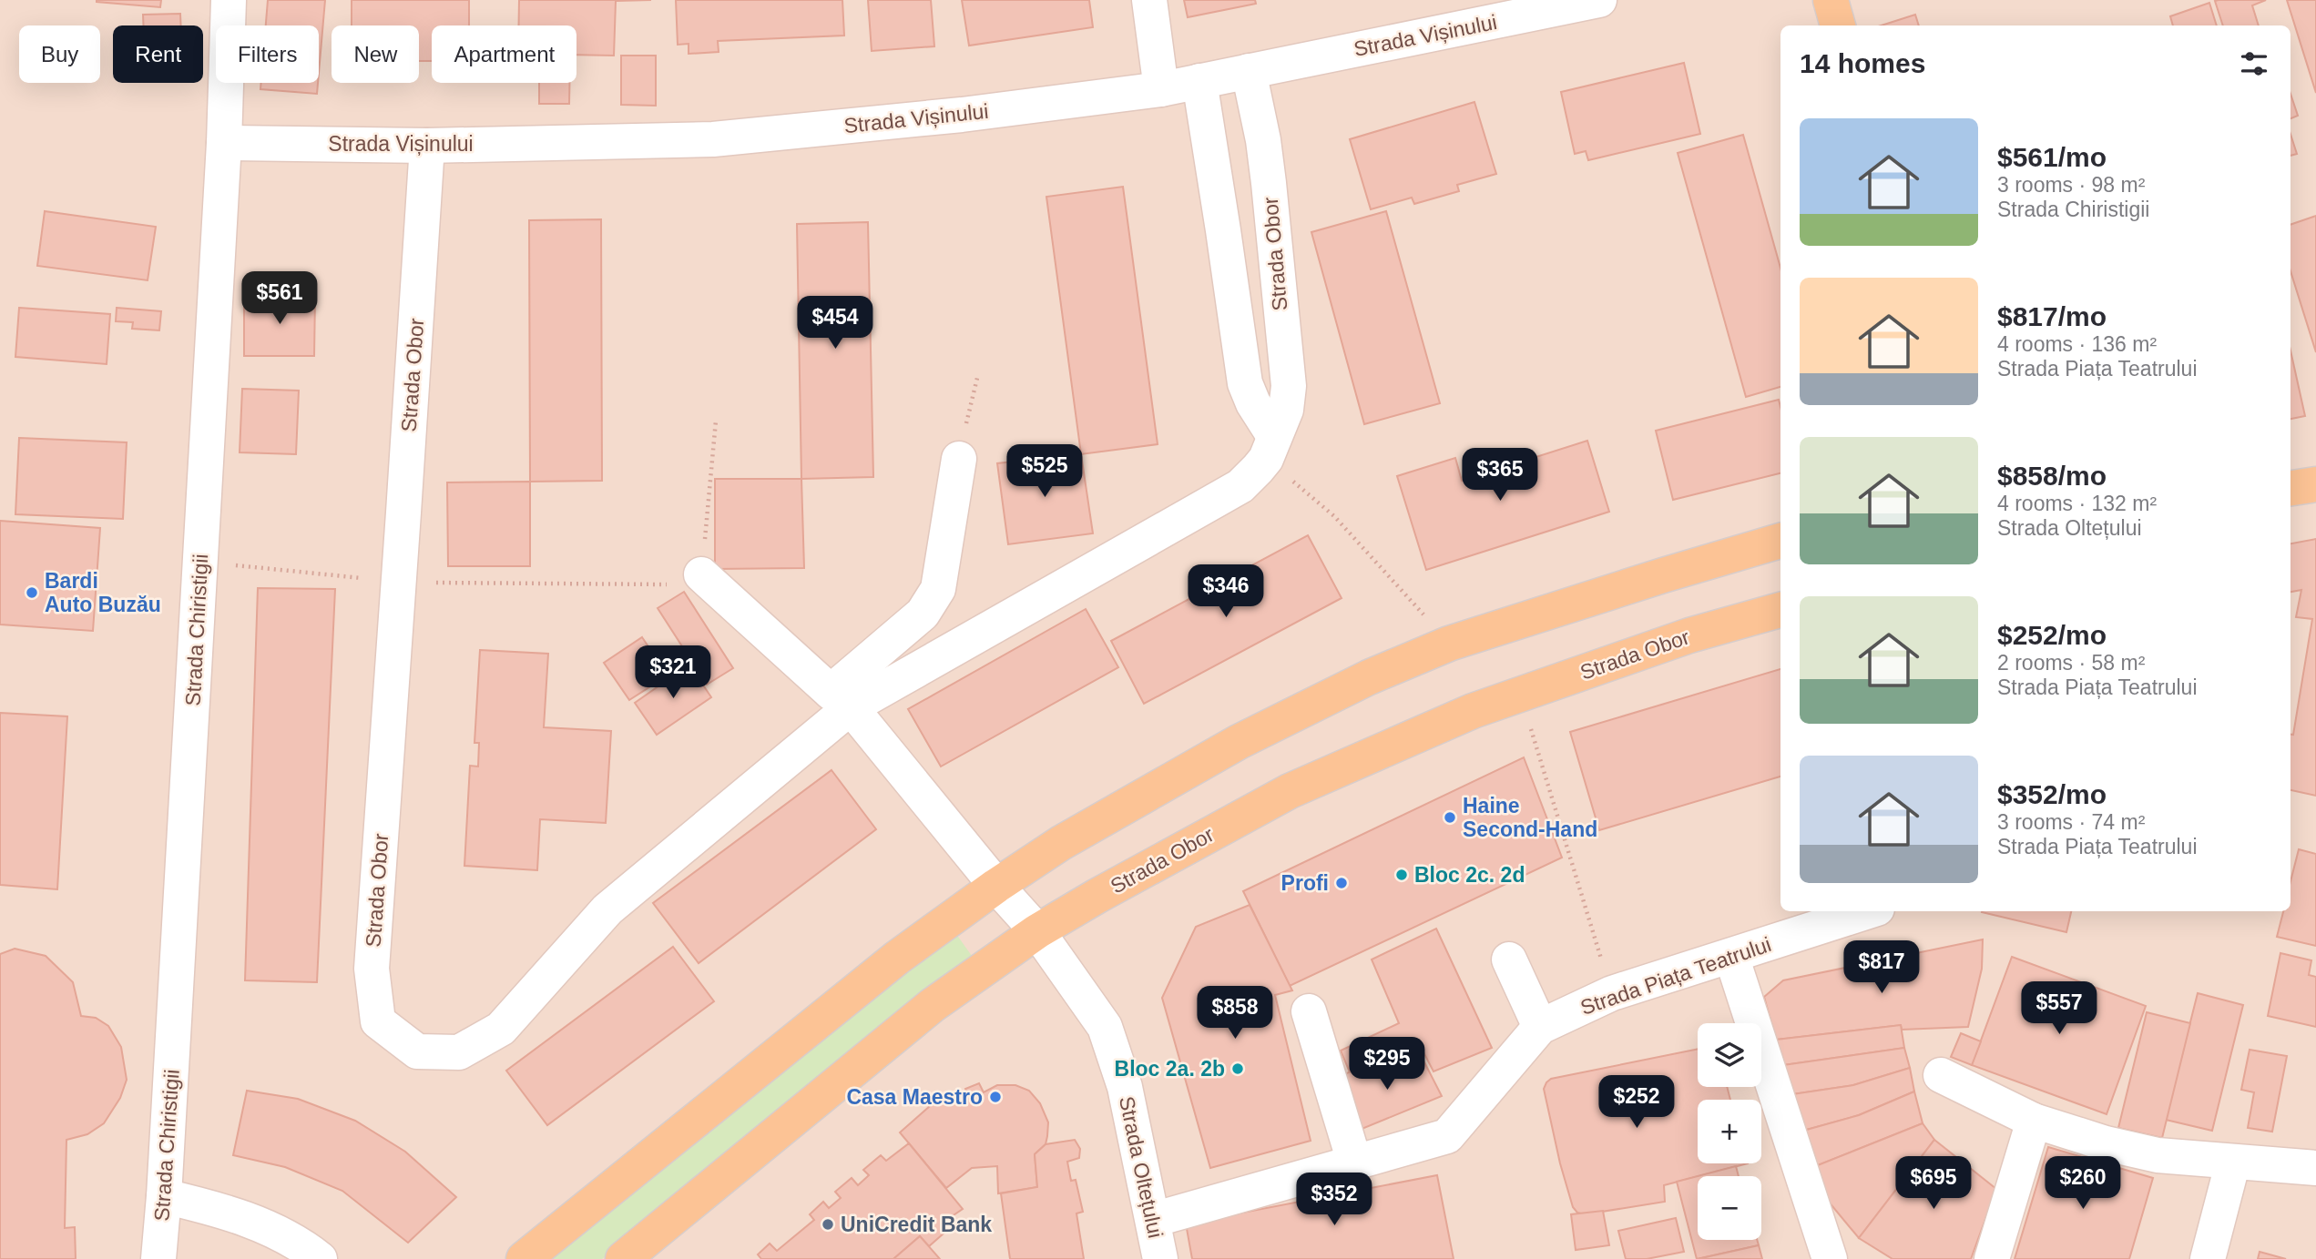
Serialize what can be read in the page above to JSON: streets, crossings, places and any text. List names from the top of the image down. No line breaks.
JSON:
{"streets":{"main road":["Strada Obor"],"street":["Strada Vișinului","Strada Chiristigii","Strada Piața Teatrului","Strada Oltețului"]},"crossings":[["Strada Vișinului","Strada Obor"],["Strada Vișinului","Strada Chiristigii"],["Strada Obor","Strada Oltețului"],["Strada Piața Teatrului","Strada Oltețului"]],"places":["Bardi Auto Buzău","Haine Second-Hand","Bloc 2c. 2d","Profi","Bloc 2a. 2b","Casa Maestro","UniCredit Bank"],"page":{"chip":["Buy","Rent","Filters","New","Apartment"],"heading":"14 homes","list":[{"name":"$561/mo","note":"3 rooms · 98 m² · Strada Chiristigii"},{"name":"$817/mo","note":"4 rooms · 136 m² · Strada Piața Teatrului"},{"name":"$858/mo","note":"4 rooms · 132 m² · Strada Oltețului"},{"name":"$252/mo","note":"2 rooms · 58 m² · Strada Piața Teatrului"},{"name":"$352/mo","note":"3 rooms · 74 m² · Strada Piața Teatrului"}],"price":["$561","$454","$525","$365","$346","$321","$817","$557","$858","$295","$252","$695","$260","$352"],"map_buttons":["+","−"]}}
